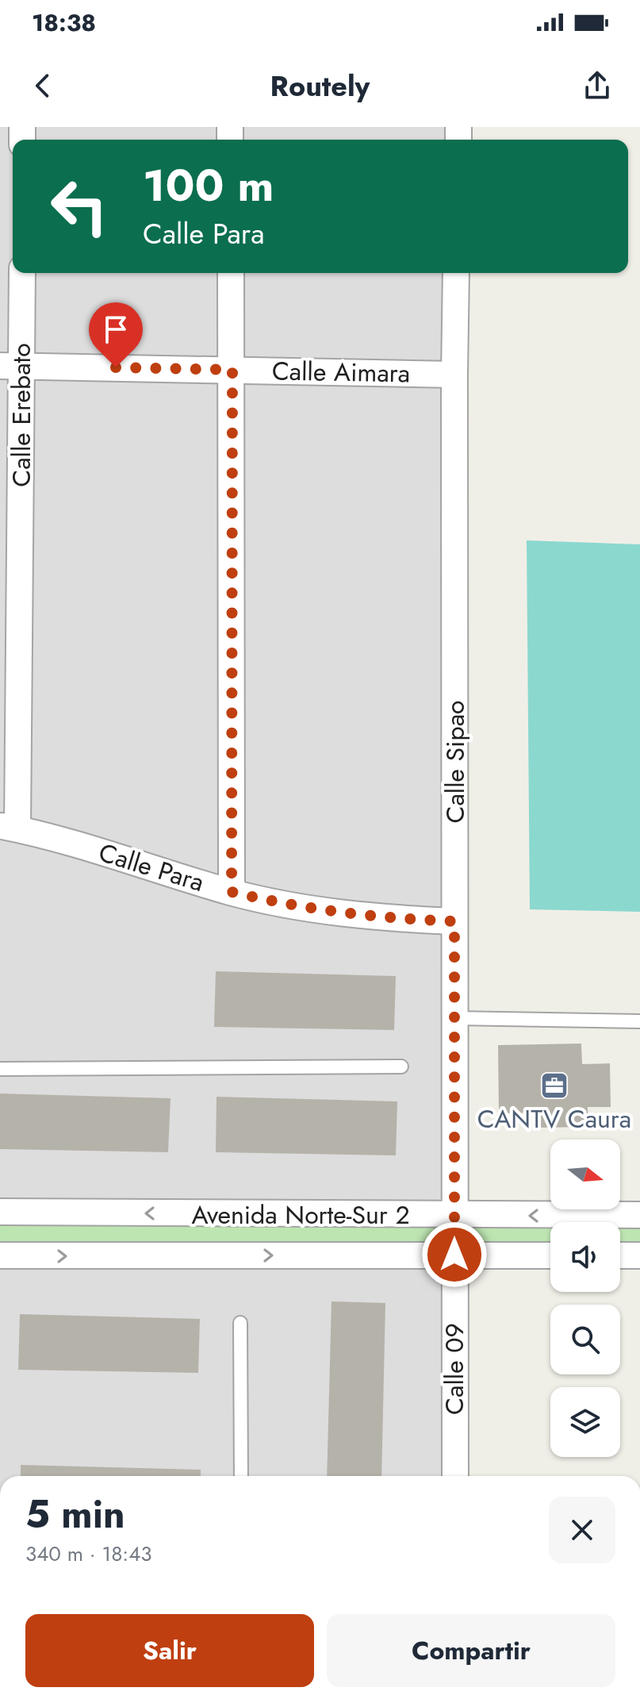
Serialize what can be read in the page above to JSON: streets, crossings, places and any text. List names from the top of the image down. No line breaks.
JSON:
{"streets":{"street":["Calle Aimara","Calle Erebato","Calle Sipao","Calle Para","Avenida Norte-Sur 2","Calle 09"]},"crossings":[["Calle Aimara","Calle Erebato"],["Calle Aimara","Calle Sipao"],["Calle Erebato","Calle Para"],["Calle Sipao","Calle Para"],["Calle Sipao","Avenida Norte-Sur 2"],["Calle Sipao","Calle 09"],["Avenida Norte-Sur 2","Calle 09"]],"places":{"office":["CANTV Caura"]},"north":"right","page":{"status":"18:38","header":"Routely","turn":["100 m","Calle Para"],"heading":["5 min","340 m · 18:43"],"buttons":["Salir","Compartir"]}}
